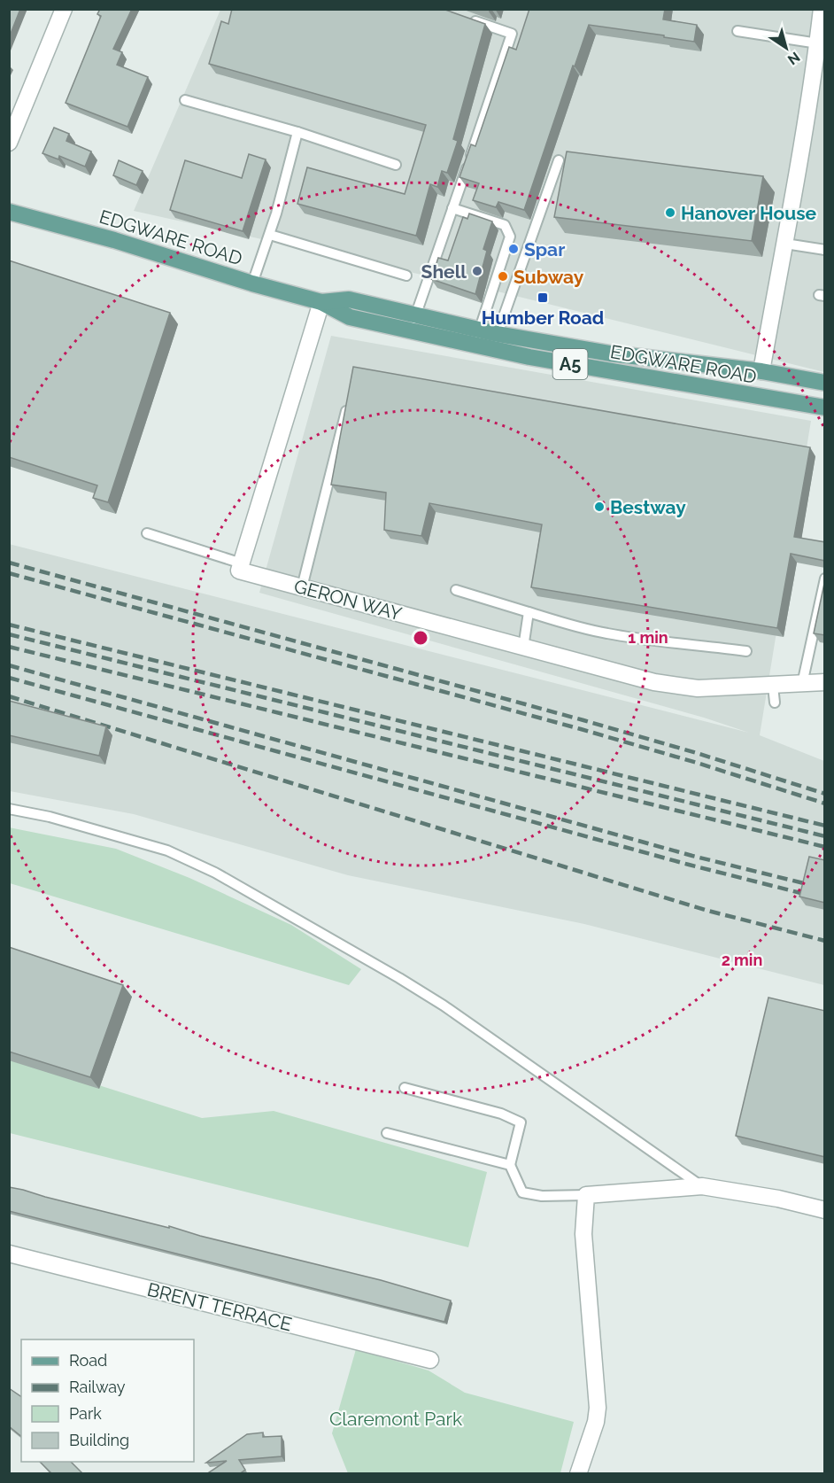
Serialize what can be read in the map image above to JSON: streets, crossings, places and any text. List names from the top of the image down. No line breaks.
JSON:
{"streets":{"main road":["EDGWARE ROAD","A5"],"street":["GERON WAY","BRENT TERRACE"]},"parks":["Claremont Park"],"places":{"other":["Hanover House","Spar","Shell","Subway","Bestway"],"transit":["Humber Road"]},"legend":["Road","Railway","Park","Building"],"north":"bottom right","rings":["1 min","2 min"]}
